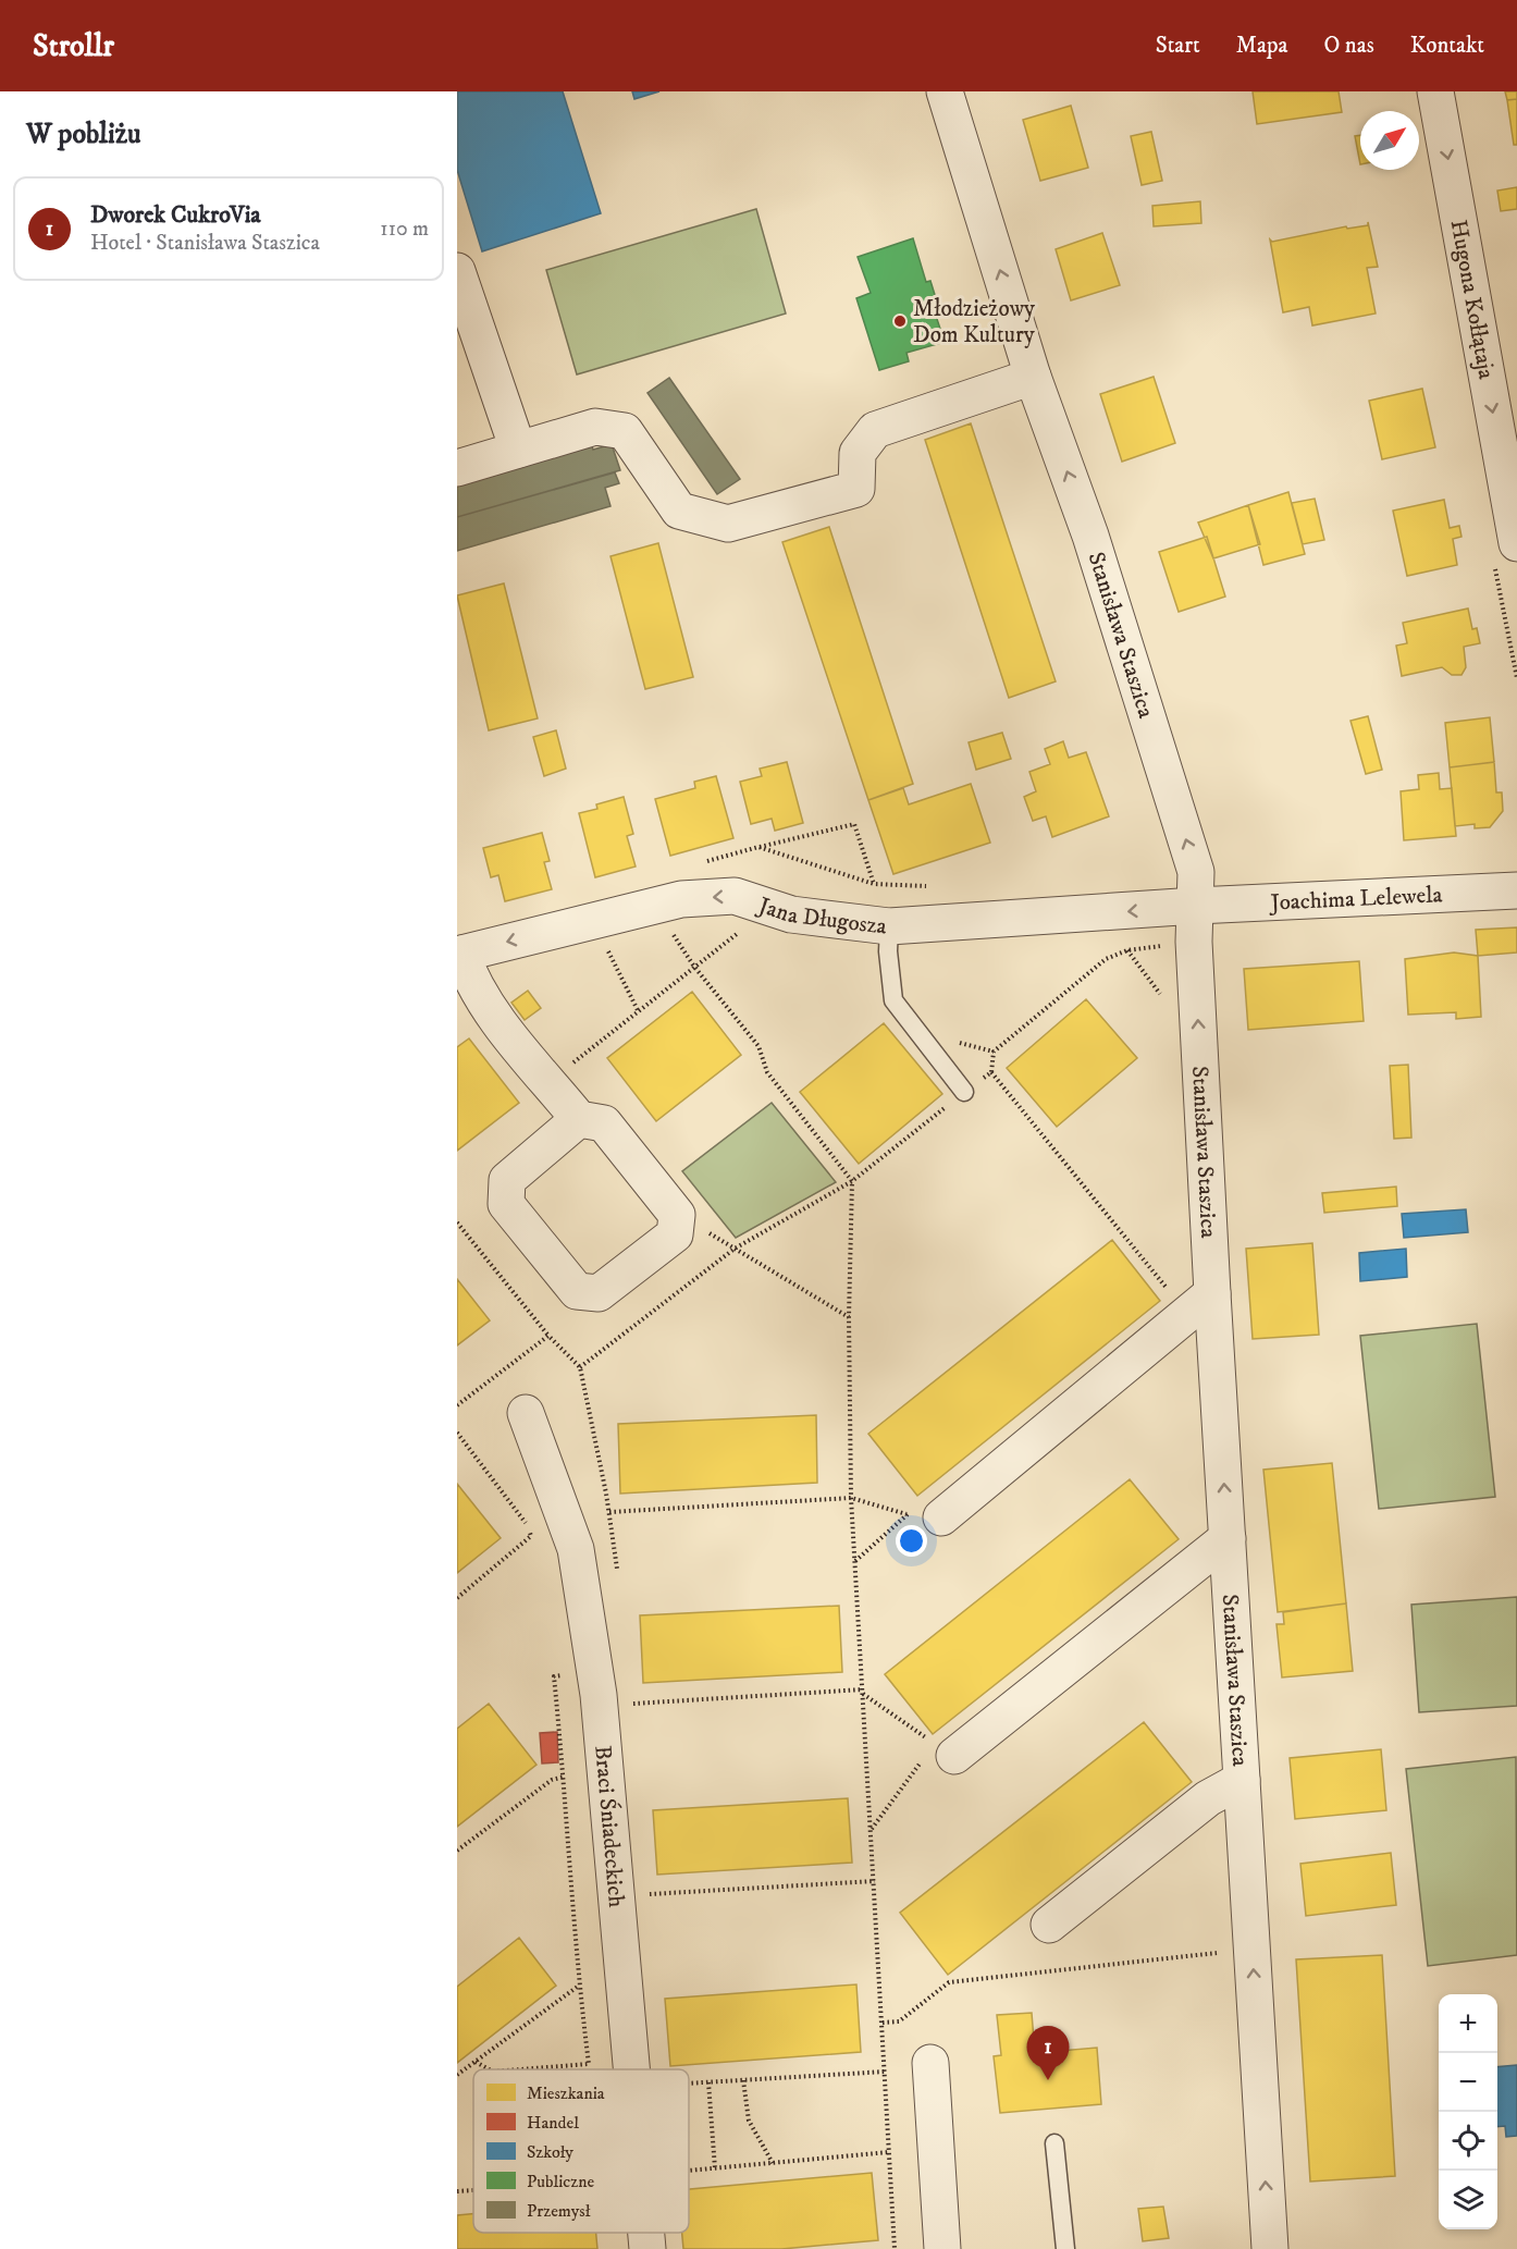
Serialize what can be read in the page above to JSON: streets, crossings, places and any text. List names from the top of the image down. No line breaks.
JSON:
{"streets":{"street":["Hugona Kołłątaja","Stanisława Staszica","Joachima Lelewela","Jana Długosza","Braci Śniadeckich"]},"crossings":[["Stanisława Staszica","Joachima Lelewela"],["Stanisława Staszica","Jana Długosza"],["Joachima Lelewela","Jana Długosza"]],"one_way":["Hugona Kołłątaja","Stanisława Staszica","Jana Długosza"],"places":["Młodzieżowy Dom Kultury"],"legend":["Mieszkania","Handel","Szkoły","Publiczne","Przemysł"],"north":"top right","page":{"header":"Strollr","nav":["Start","Mapa","O nas","Kontakt"],"heading":"W pobliżu","list":[{"mark":"1","name":"Dworek CukroVia","note":"Hotel · Stanisława Staszica","value":"110 m"}],"map_buttons":["+","−"],"pins":"1"}}
